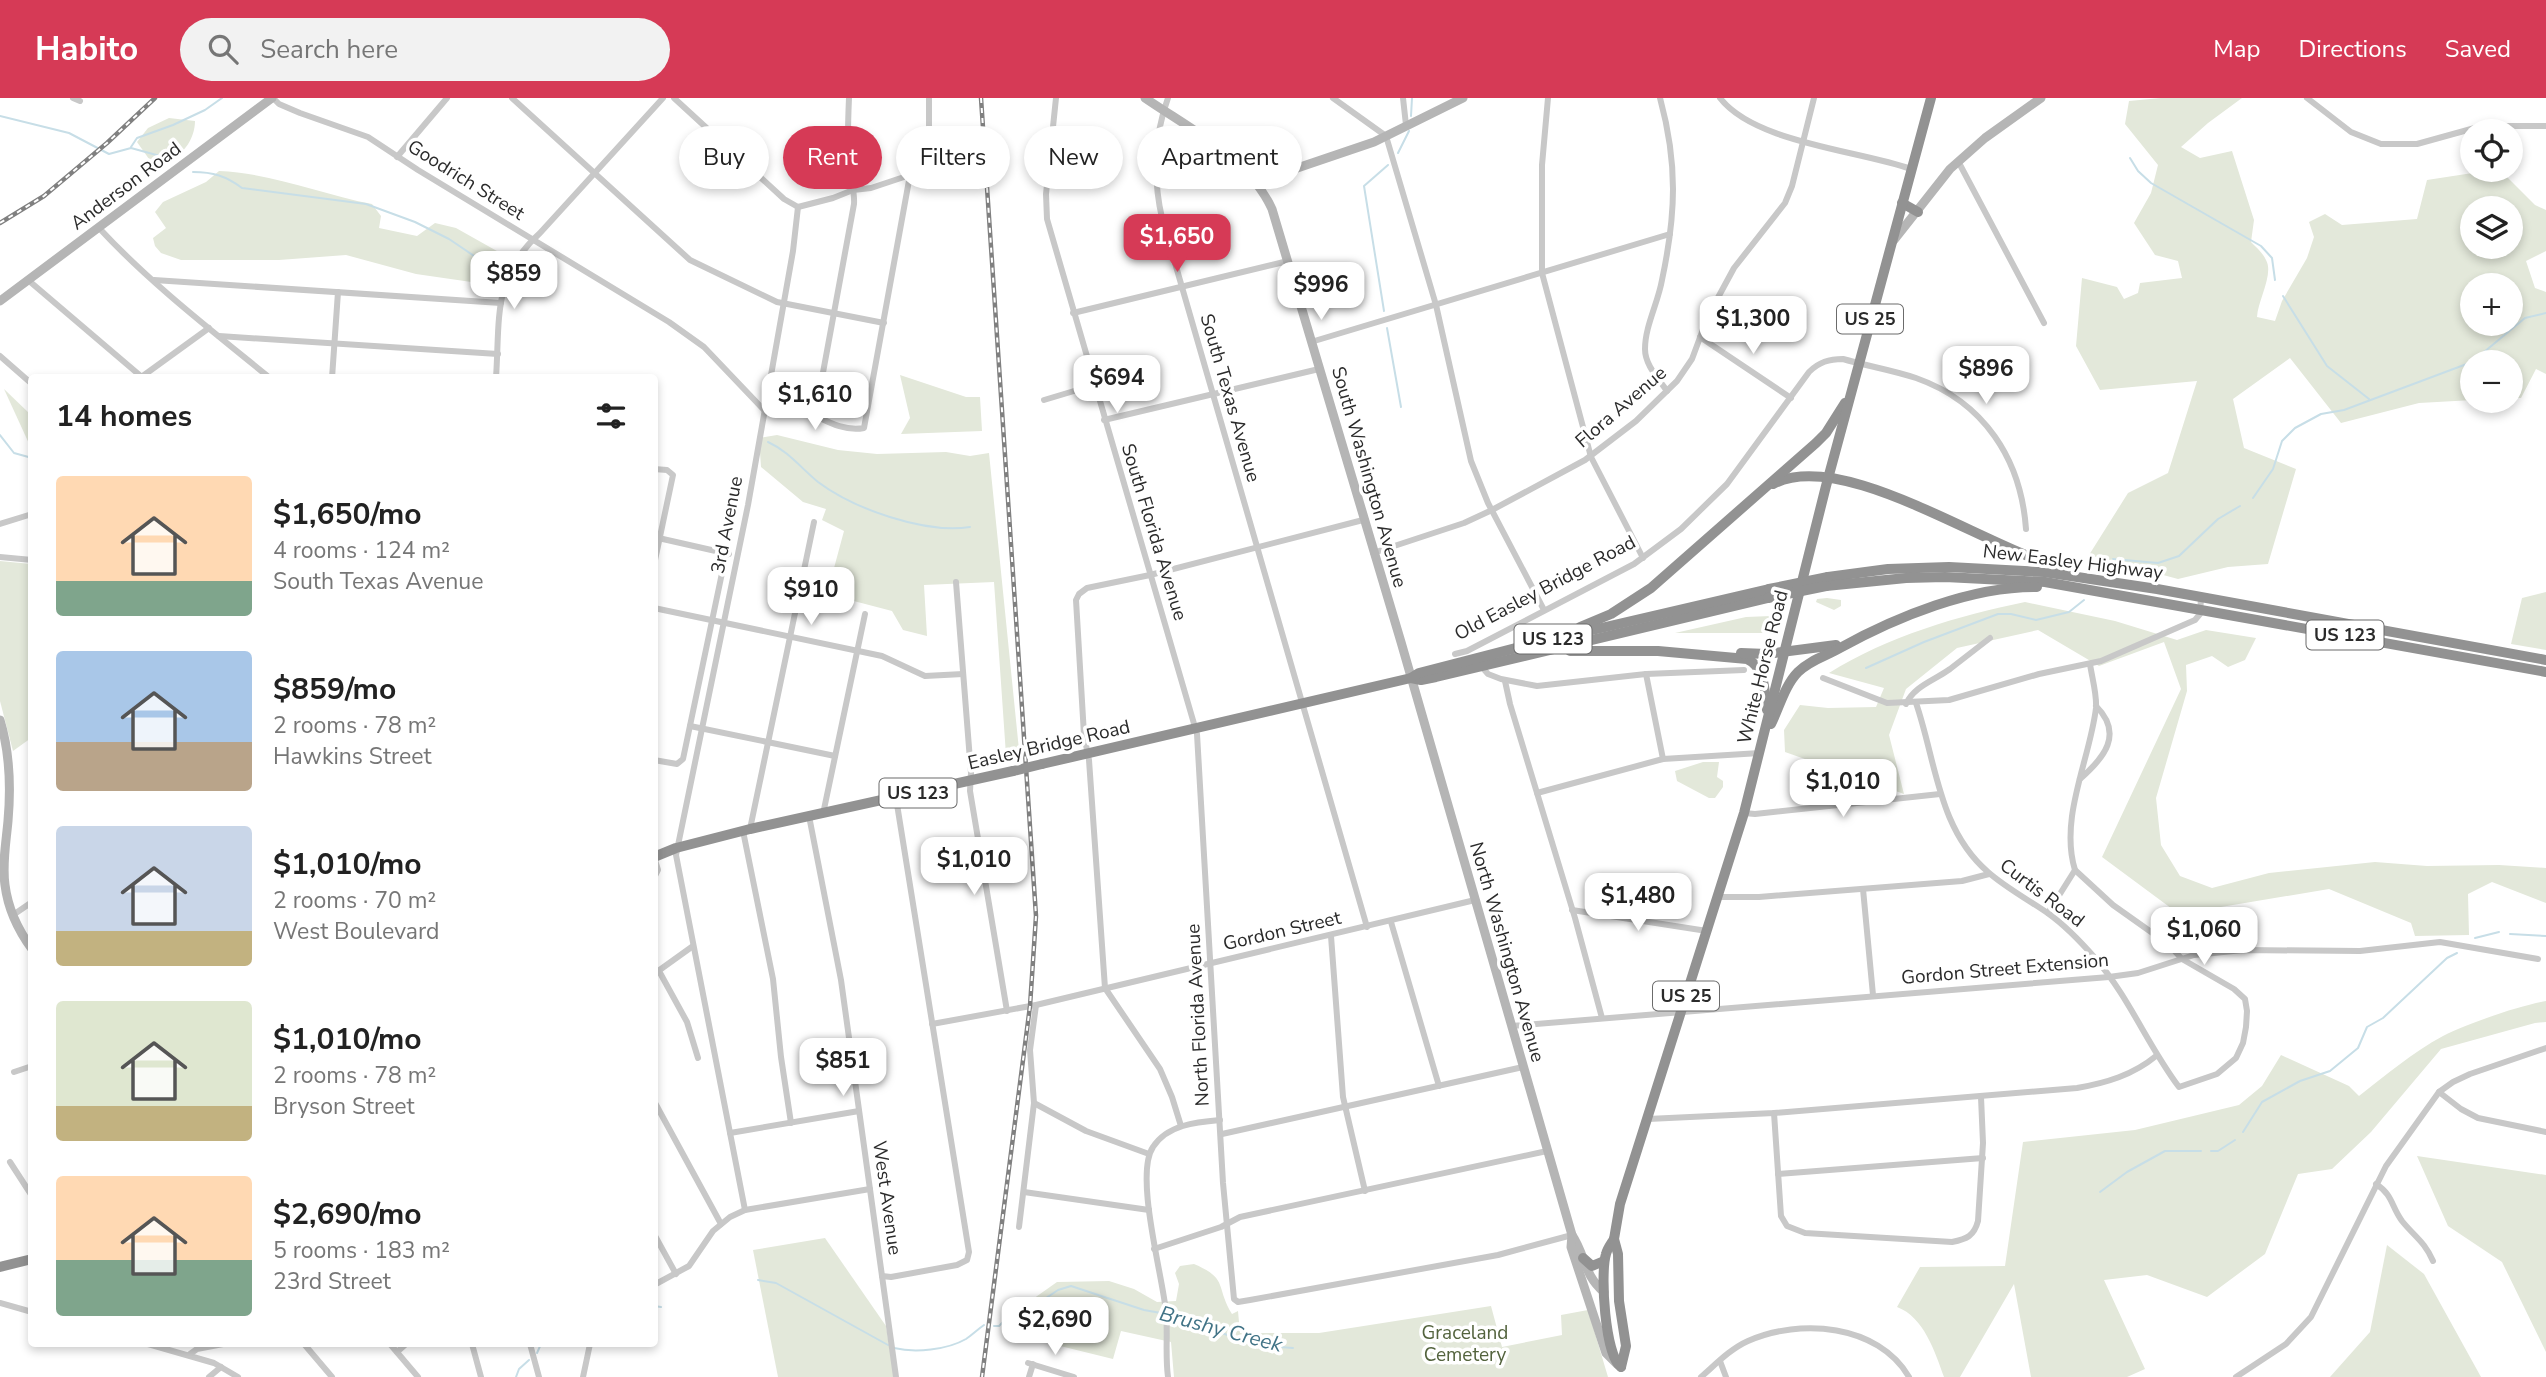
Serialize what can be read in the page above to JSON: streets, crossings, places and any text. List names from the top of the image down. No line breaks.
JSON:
{"streets":{"highway":["US 25","New Easley Highway","US 123","White Horse Road","Easley Bridge Road"],"main road":["Anderson Road","South Washington Avenue","North Washington Avenue"],"street":["Goodrich Street","South Texas Avenue","Flora Avenue","3rd Avenue","South Florida Avenue","Old Easley Bridge Road","Curtis Road","Gordon Street","Gordon Street Extension","North Florida Avenue","West Avenue"]},"crossings":[["Goodrich Street","Anderson Road"],["Goodrich Street","3rd Avenue"],["South Texas Avenue","South Washington Avenue"],["South Texas Avenue","Easley Bridge Road"],["South Texas Avenue","Gordon Street"],["Flora Avenue","South Washington Avenue"],["South Washington Avenue","Easley Bridge Road"],["South Washington Avenue","North Washington Avenue"],["3rd Avenue","Easley Bridge Road"],["South Florida Avenue","Easley Bridge Road"],["South Florida Avenue","North Florida Avenue"],["New Easley Highway","Easley Bridge Road"],["Old Easley Bridge Road","White Horse Road"],["White Horse Road","North Washington Avenue"],["White Horse Road","Gordon Street Extension"],["Easley Bridge Road","North Washington Avenue"],["Easley Bridge Road","North Florida Avenue"],["Easley Bridge Road","West Avenue"],["Curtis Road","Gordon Street Extension"],["Gordon Street","North Washington Avenue"],["Gordon Street","North Florida Avenue"],["North Washington Avenue","Gordon Street Extension"],["North Washington Avenue","North Florida Avenue"]],"water":["Brushy Creek"],"parks":["Graceland Cemetery"],"page":{"header":"Habito","search":"Search here","nav":["Map","Directions","Saved"],"map_buttons":["+","−"],"chip":["Buy","Rent","Filters","New","Apartment"],"price":["$1,650","$859","$996","$1,300","$896","$694","$1,610","$910","$1,010","$1,010","$1,480","$1,060","$851","$2,690"],"heading":"14 homes","list":[{"name":"$1,650/mo","note":"4 rooms · 124 m² · South Texas Avenue"},{"name":"$859/mo","note":"2 rooms · 78 m² · Hawkins Street"},{"name":"$1,010/mo","note":"2 rooms · 70 m² · West Boulevard"},{"name":"$1,010/mo","note":"2 rooms · 78 m² · Bryson Street"},{"name":"$2,690/mo","note":"5 rooms · 183 m² · 23rd Street"}]}}
